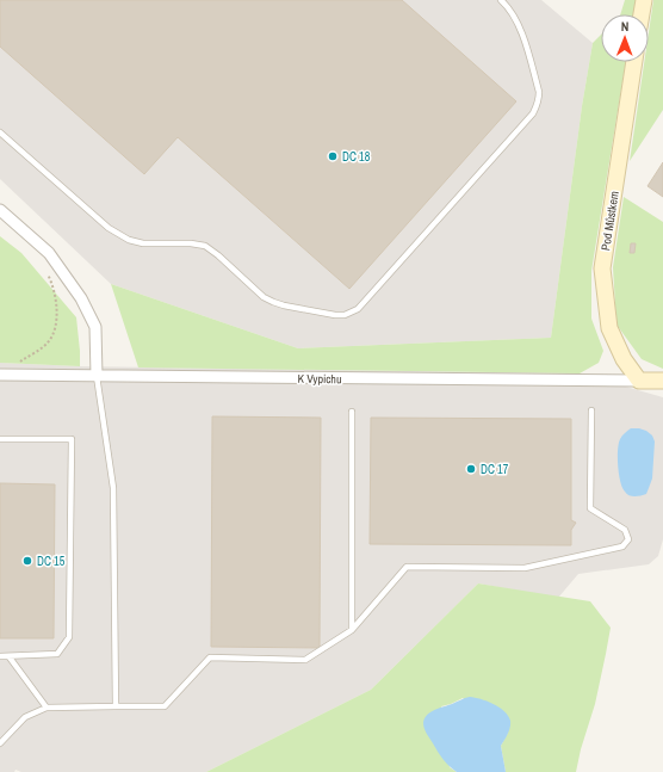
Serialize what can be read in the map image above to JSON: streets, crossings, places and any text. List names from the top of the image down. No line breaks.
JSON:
{"streets":{"street":["Pod Můstkem","K Vypichu"]},"crossings":[["Pod Můstkem","K Vypichu"]],"places":["DC 18","DC 17","DC 15"],"north":"top"}
